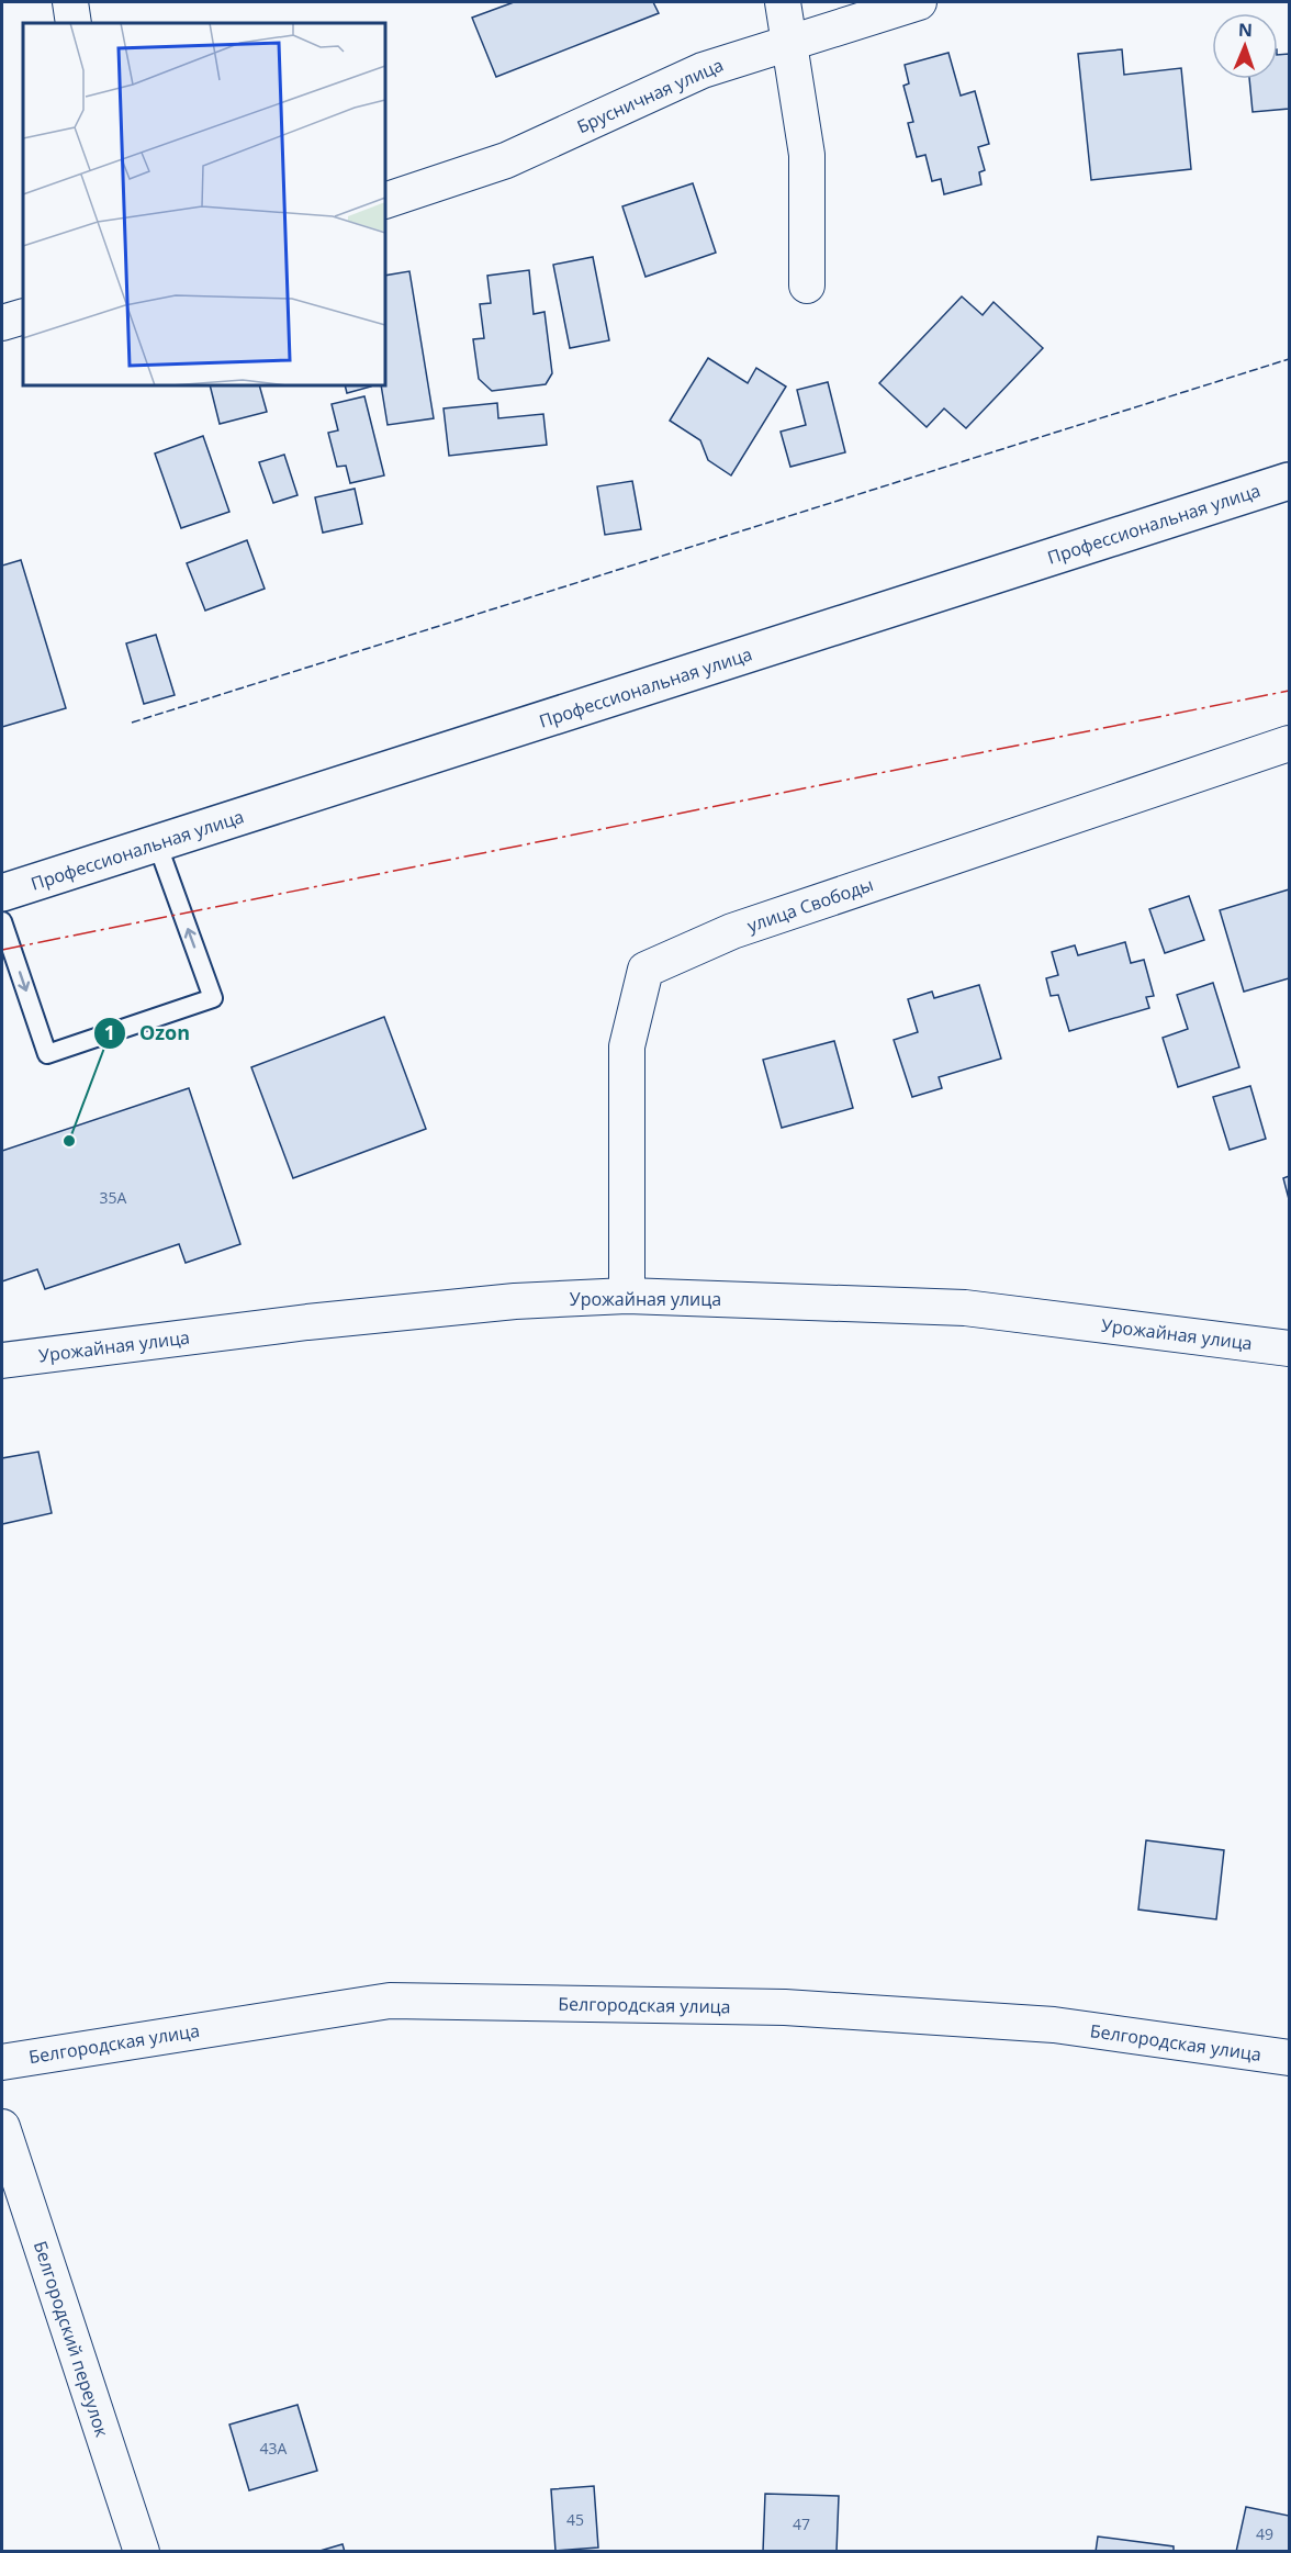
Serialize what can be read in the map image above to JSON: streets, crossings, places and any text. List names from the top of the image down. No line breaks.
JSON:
{"streets":{"street":["Брусничная улица","Профессиональная улица","улица Свободы","Урожайная улица","Белгородская улица","Белгородский переулок"]},"crossings":[["улица Свободы","Урожайная улица"]],"places":["Ozon"],"house_numbers":["35А","43А","45","47","49"],"north":"top"}
